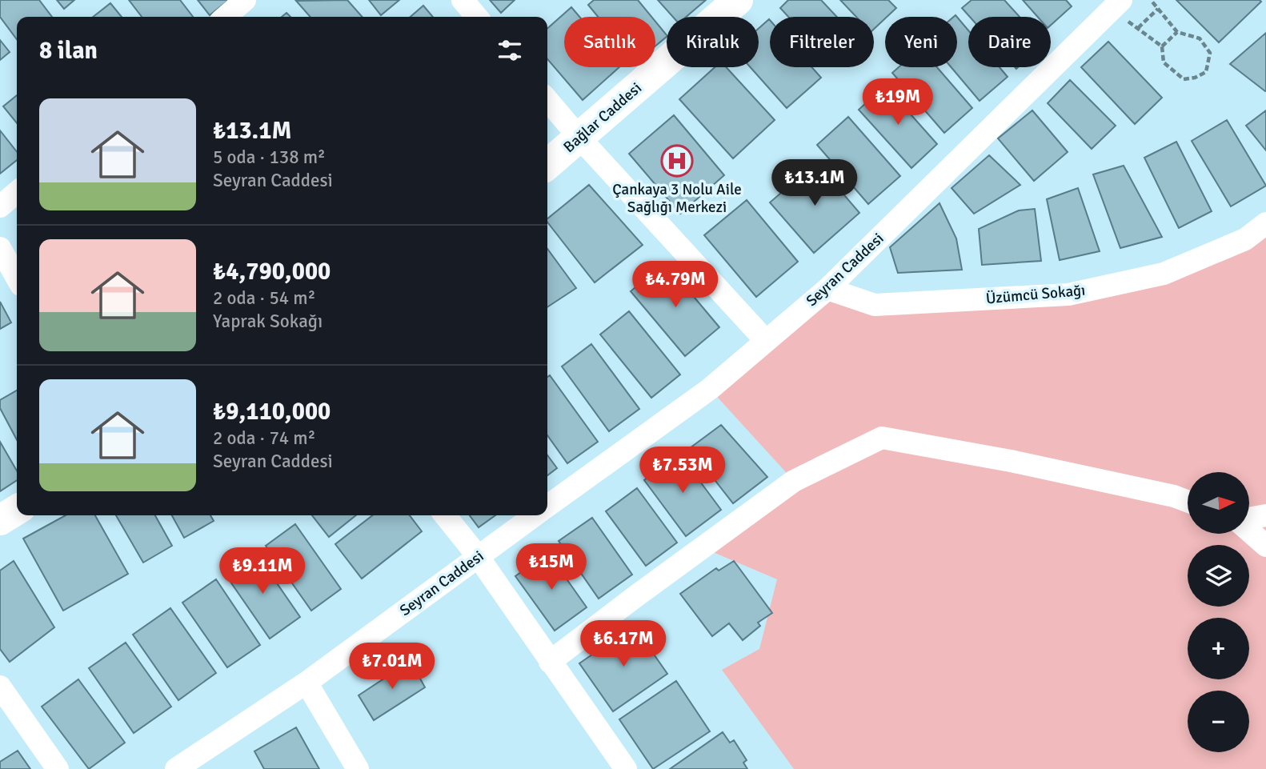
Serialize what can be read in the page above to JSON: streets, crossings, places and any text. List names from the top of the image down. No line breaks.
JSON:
{"streets":{"main road":["Bağlar Caddesi"],"street":["Seyran Caddesi","Üzümcü Sokağı"]},"crossings":[["Seyran Caddesi","Üzümcü Sokağı"]],"places":{"hospital":["Çankaya 3 Nolu Aile Sağlığı Merkezi"]},"north":"right","page":{"chip":["Satılık","Kiralık","Filtreler","Yeni","Daire"],"heading":"8 ilan","price":["₺19M","₺13.1M","₺4.79M","₺7.53M","₺15M","₺9.11M","₺6.17M","₺7.01M"],"list":[{"name":"₺13.1M","note":"5 oda · 138 m² · Seyran Caddesi"},{"name":"₺4,790,000","note":"2 oda · 54 m² · Yaprak Sokağı"},{"name":"₺9,110,000","note":"2 oda · 74 m² · Seyran Caddesi"}],"map_buttons":["+","−"]}}
